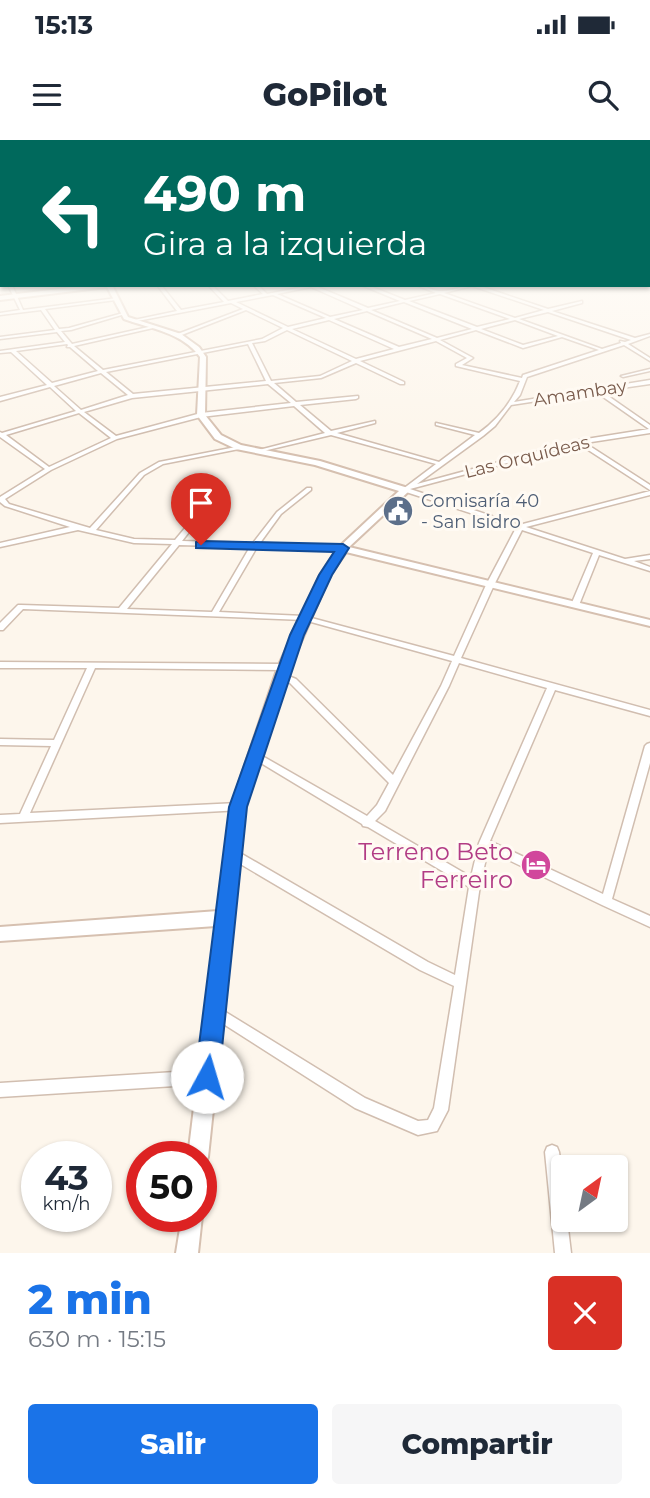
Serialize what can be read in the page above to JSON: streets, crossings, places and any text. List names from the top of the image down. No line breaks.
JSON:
{"streets":{"street":["Amambay","Las Orquídeas"]},"places":{"public building":["Comisaría 40 - San Isidro"],"hotel":["Terreno Beto Ferreiro"]},"north":"top right","page":{"status":"15:13","header":"GoPilot","turn":["490 m","Gira a la izquierda"],"speed":"43 km/h","limit":"50","heading":["2 min","630 m · 15:15"],"buttons":["Salir","Compartir"]}}
